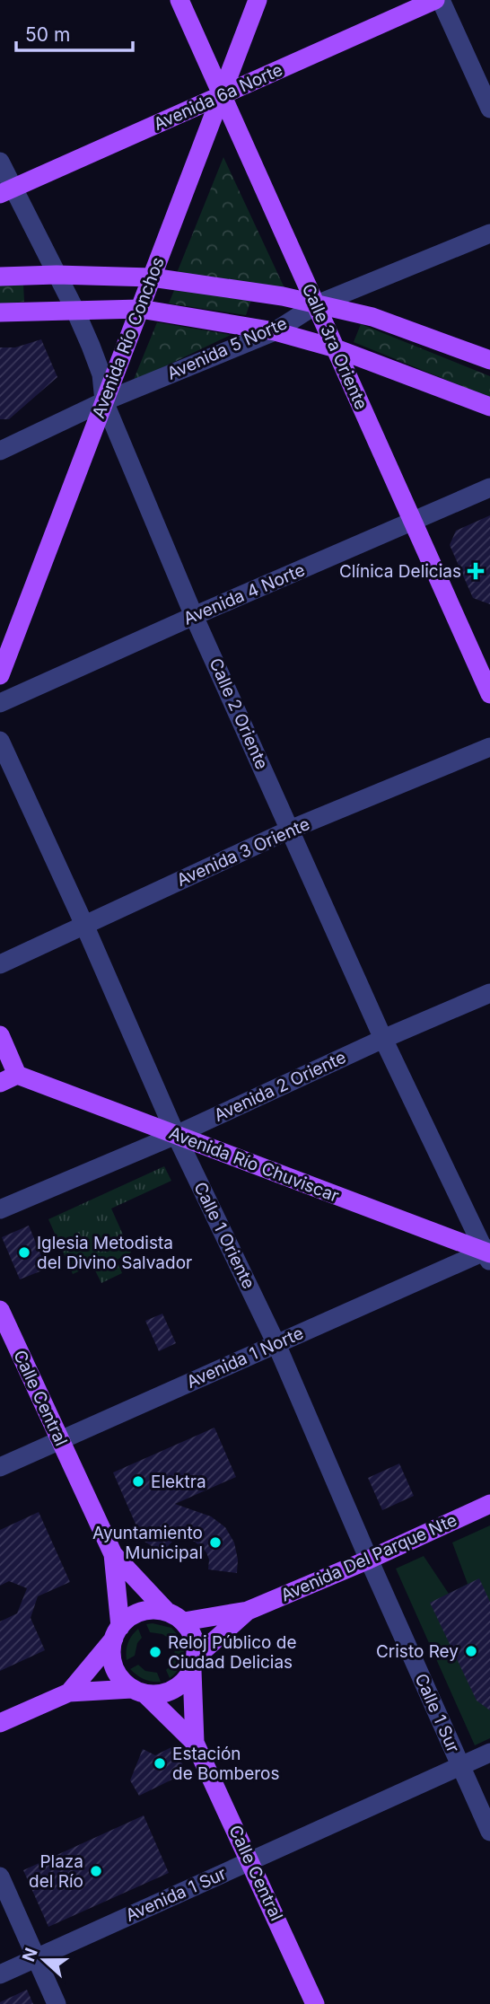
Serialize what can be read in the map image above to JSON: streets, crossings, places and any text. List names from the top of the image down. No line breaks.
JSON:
{"streets":{"main road":["Avenida 6a Norte","Avenida Río Conchos","Calle 3ra Oriente","Avenida Río Chuviscar","Calle Central","Avenida Del Parque Nte"],"street":["Avenida 5 Norte","Avenida 4 Norte","Calle 2 Oriente","Avenida 3 Oriente","Avenida 2 Oriente","Calle 1 Oriente","Avenida 1 Norte","Calle 1 Sur","Avenida 1 Sur"]},"crossings":[["Avenida 6a Norte","Avenida Río Conchos"],["Avenida 6a Norte","Calle 3ra Oriente"],["Avenida 6a Norte","Calle 2 Oriente"],["Avenida Río Conchos","Calle 3ra Oriente"],["Avenida Río Conchos","Avenida 5 Norte"],["Avenida Río Conchos","Calle 2 Oriente"],["Calle 3ra Oriente","Avenida 5 Norte"],["Calle 3ra Oriente","Avenida 4 Norte"],["Avenida 5 Norte","Calle 2 Oriente"],["Avenida 4 Norte","Calle 2 Oriente"],["Calle 2 Oriente","Avenida 3 Oriente"],["Calle 2 Oriente","Avenida 2 Oriente"],["Calle 2 Oriente","Avenida Río Chuviscar"],["Calle 2 Oriente","Avenida 1 Norte"],["Avenida 3 Oriente","Calle 1 Oriente"],["Avenida 2 Oriente","Avenida Río Chuviscar"],["Avenida 2 Oriente","Calle 1 Oriente"],["Avenida Río Chuviscar","Calle 1 Oriente"],["Avenida Río Chuviscar","Avenida 1 Norte"],["Calle 1 Oriente","Avenida 1 Norte"],["Calle 1 Oriente","Avenida Del Parque Nte"],["Calle 1 Oriente","Calle 1 Sur"],["Avenida 1 Norte","Calle Central"],["Calle Central","Avenida 1 Sur"],["Avenida Del Parque Nte","Calle 1 Sur"],["Calle 1 Sur","Avenida 1 Sur"]],"places":{"health":["Clínica Delicias"],"other":["Iglesia Metodista del Divino Salvador","Elektra","Ayuntamiento Municipal","Cristo Rey","Reloj Público de Ciudad Delicias","Estación de Bomberos","Plaza del Río"]},"scale_bar":"50 m","north":"left"}
